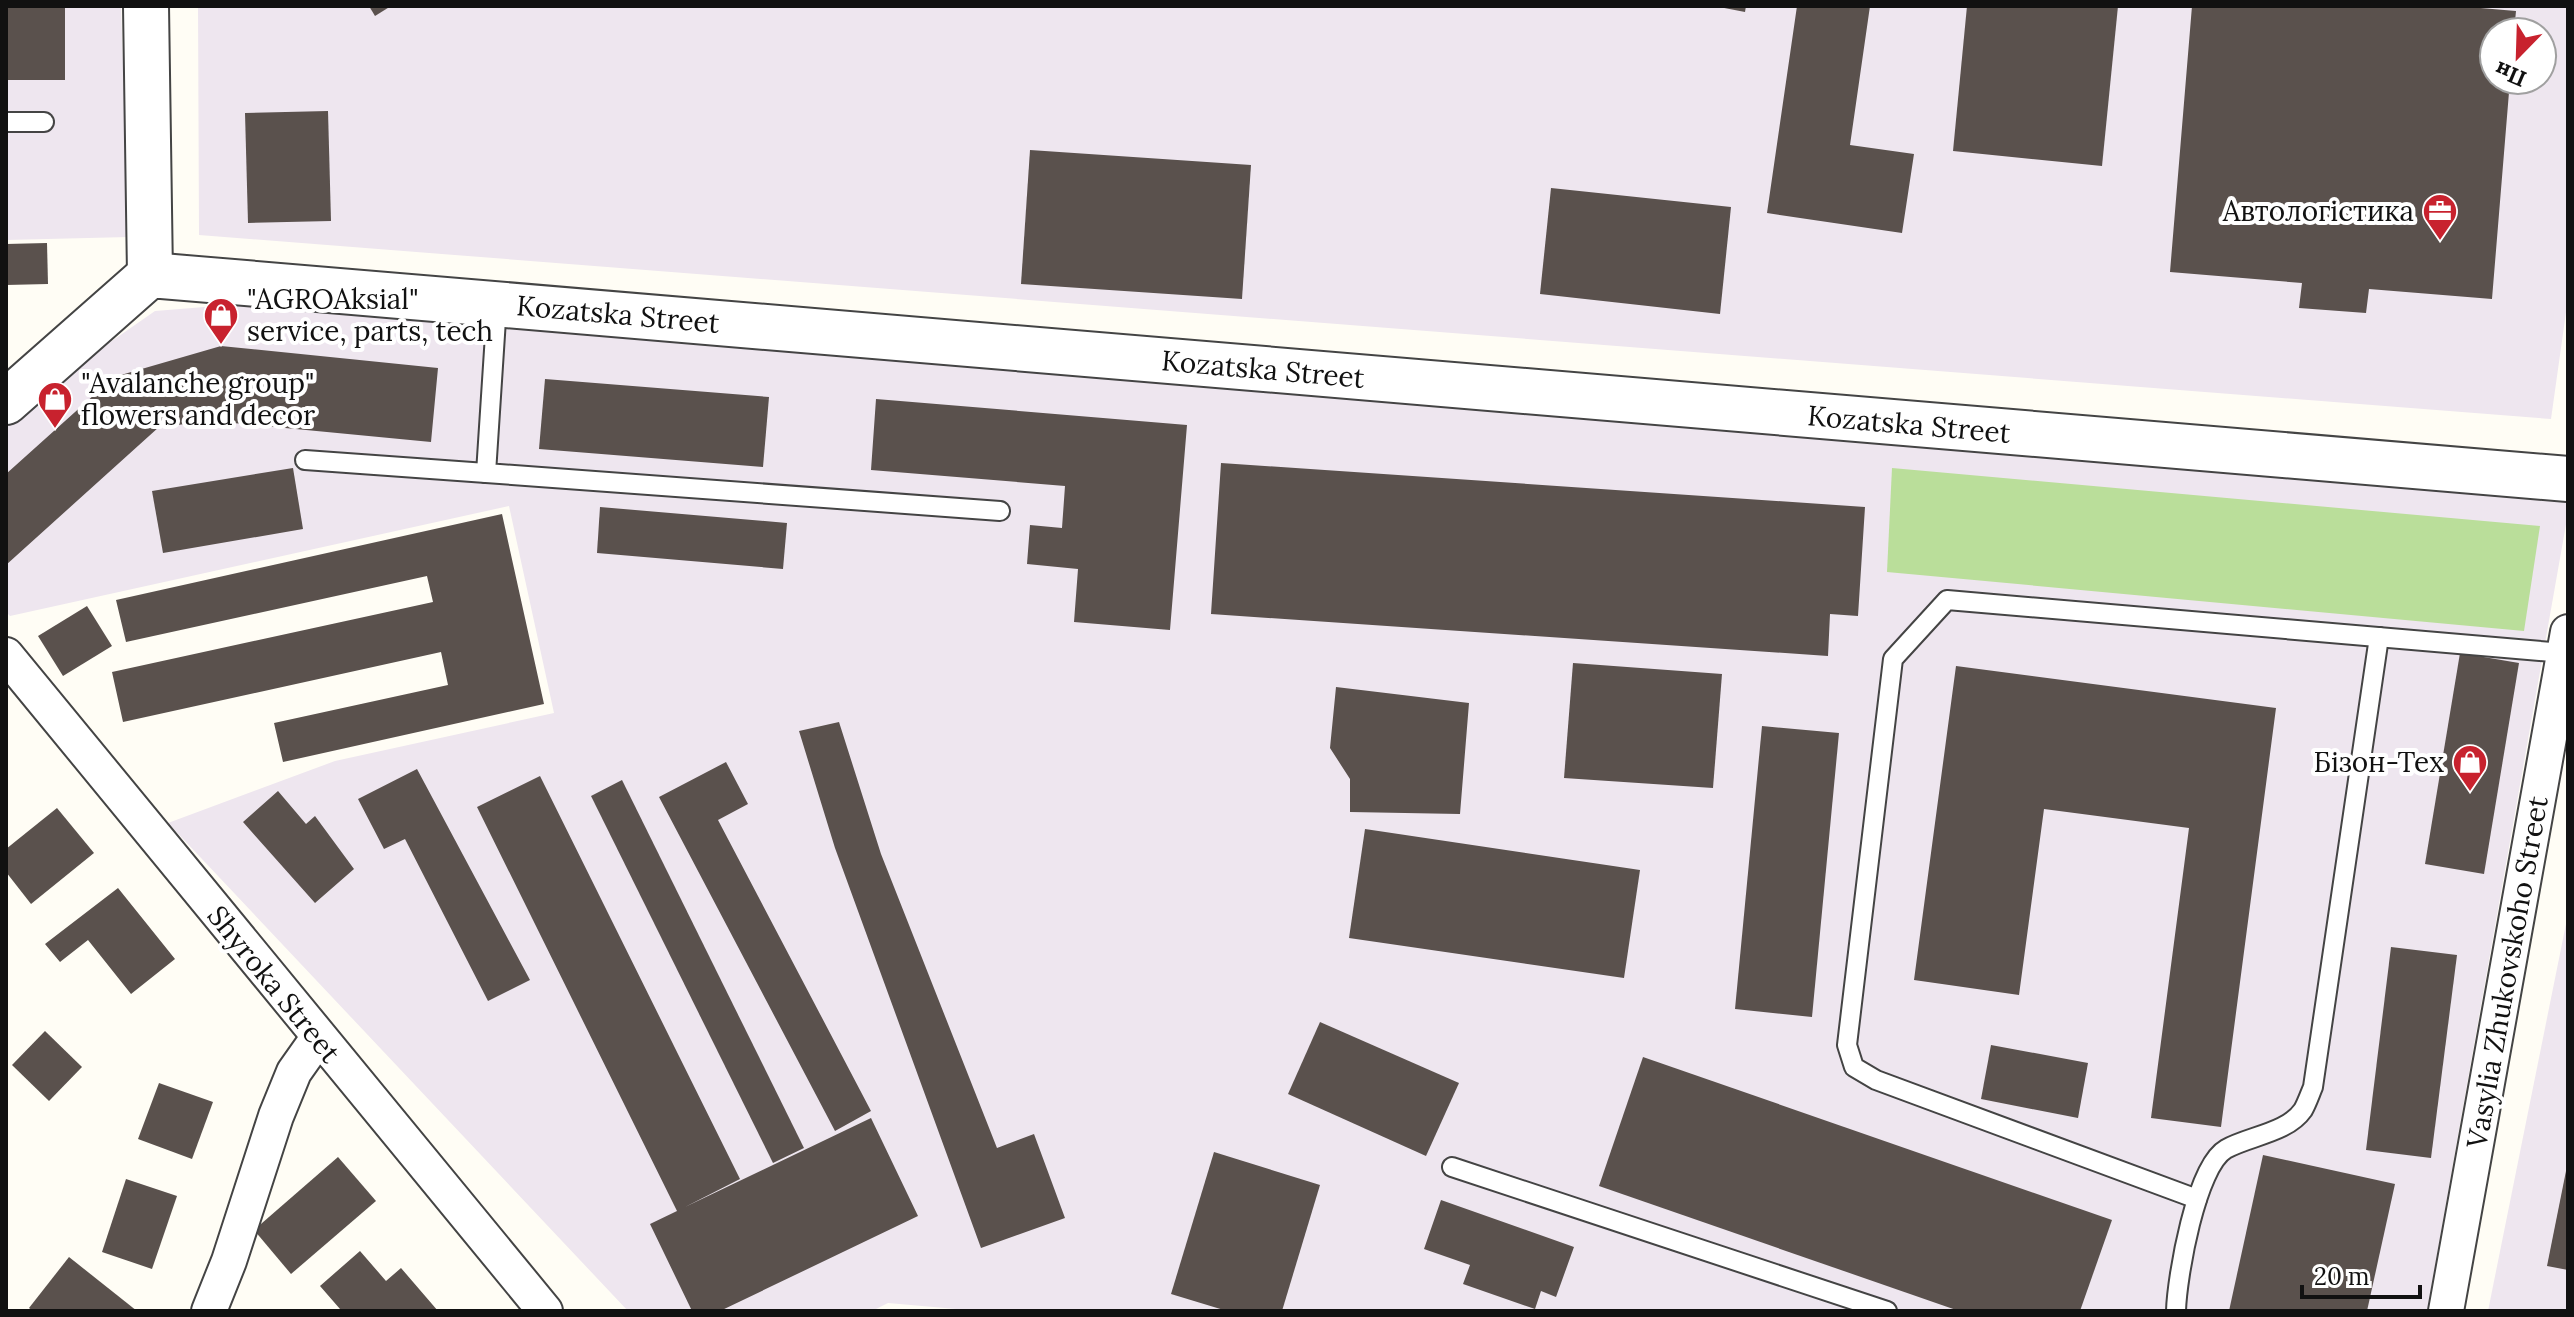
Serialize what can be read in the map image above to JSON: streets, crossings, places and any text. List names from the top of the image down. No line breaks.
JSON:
{"streets":{"street":["Kozatska Street","Vasylia Zhukovskoho Street","Shyroka Street"]},"places":{"office":["Автологістика"],"shop":["\"AGROAksial\" service, parts, tech","\"Avalanche group\" flowers and decor","Бізон-Тех"]},"scale_bar":"20 m","north":"bottom left"}
